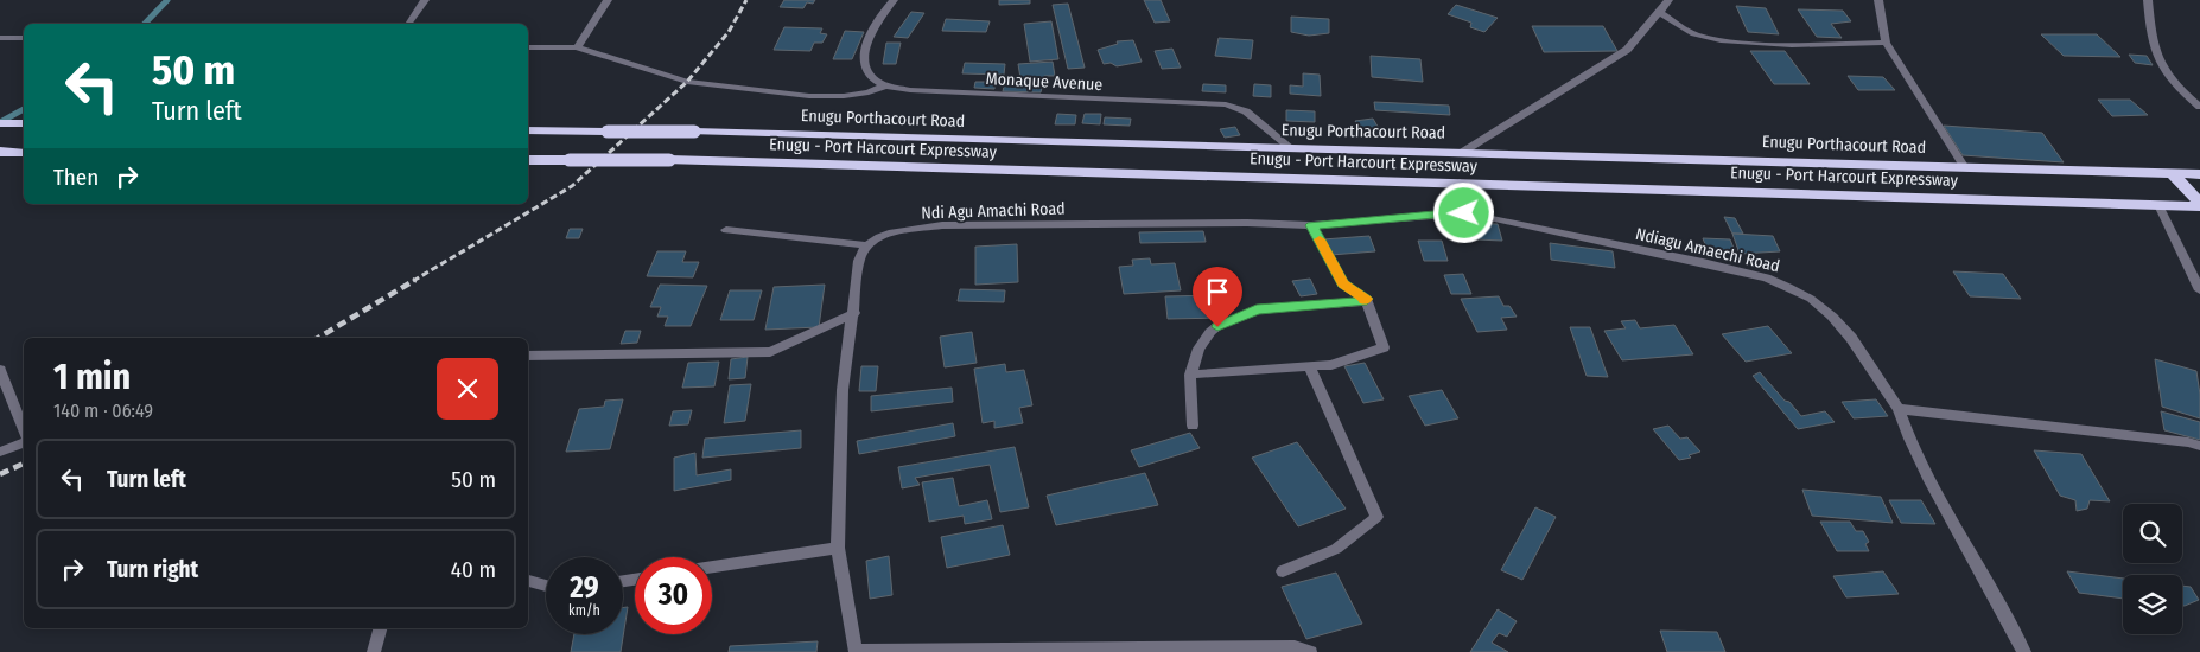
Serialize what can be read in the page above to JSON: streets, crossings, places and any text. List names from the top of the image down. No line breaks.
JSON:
{"streets":{"highway":["Enugu Porthacourt Road","Enugu - Port Harcourt Expressway"],"street":["Monaque Avenue","Ndi Agu Amachi Road","Ndiagu Amaechi Road"]},"crossings":[["Monaque Avenue","Enugu Porthacourt Road"],["Ndi Agu Amachi Road","Ndiagu Amaechi Road"]],"page":{"turn":["50 m","Turn left"],"then":"Then","heading":["1 min","140 m · 06:49"],"list":[{"name":"Turn left","value":"50 m"},{"name":"Turn right","value":"40 m"}],"speed":"29 km/h","limit":"30"}}
